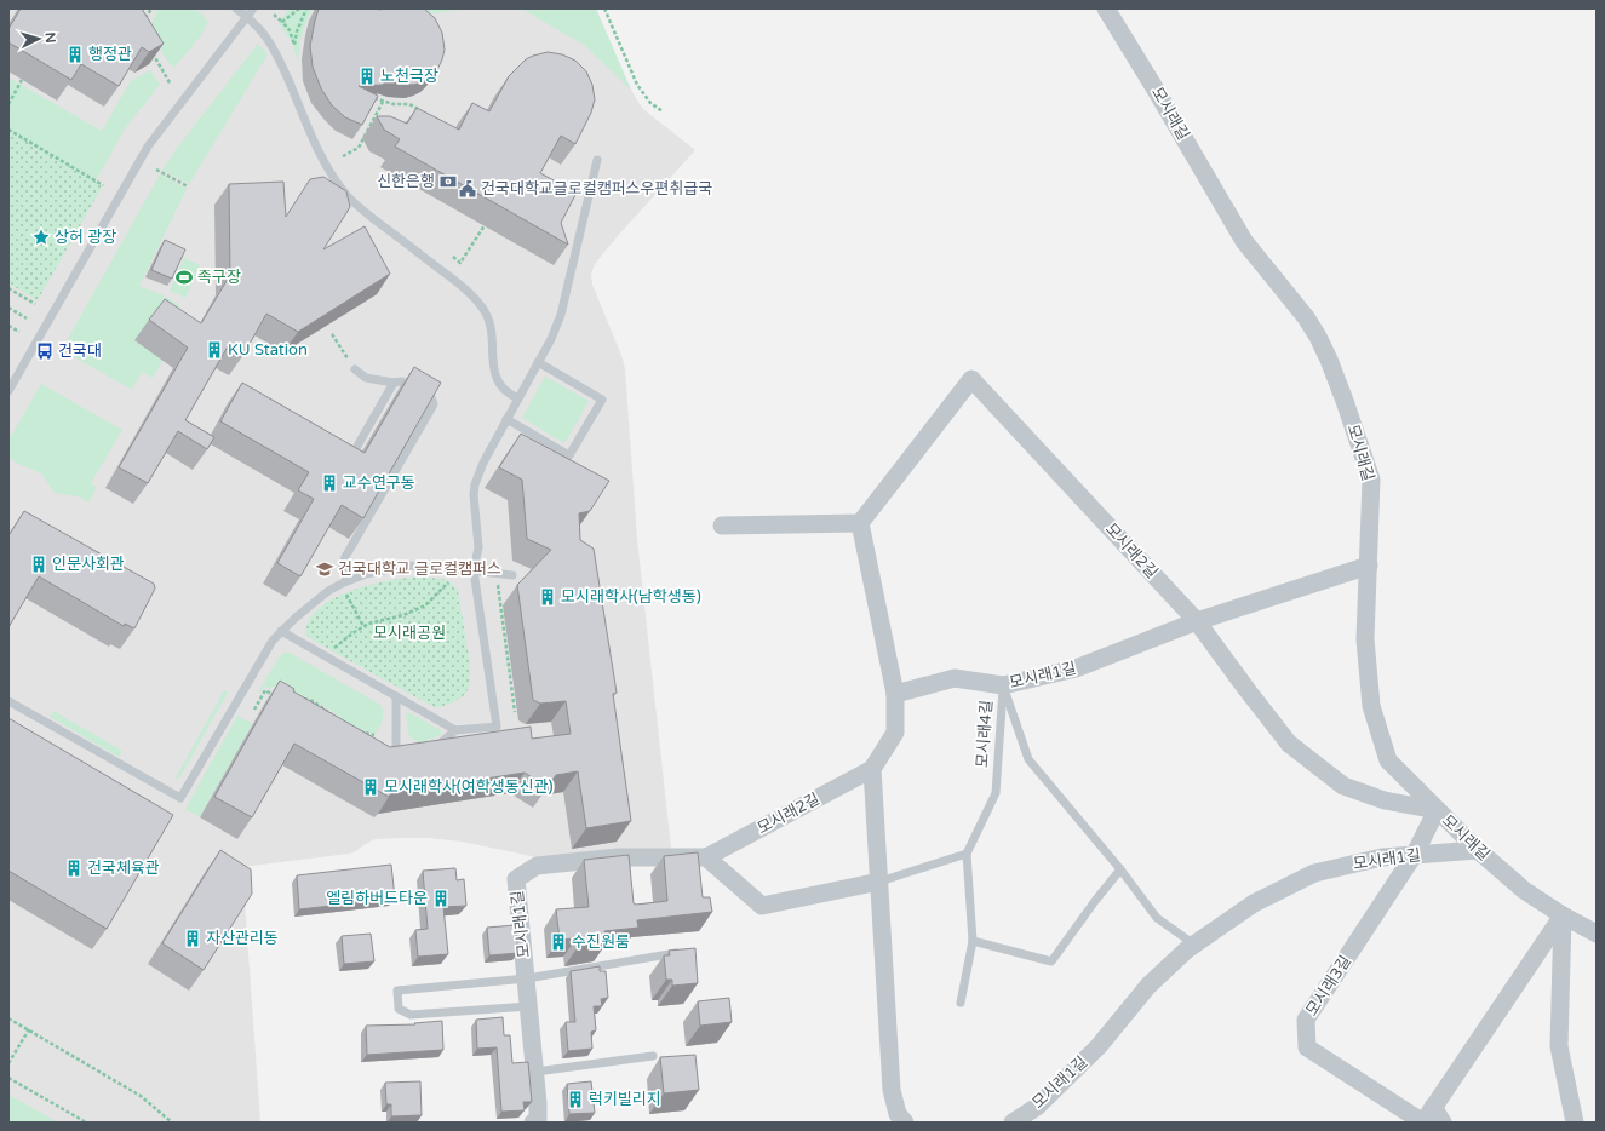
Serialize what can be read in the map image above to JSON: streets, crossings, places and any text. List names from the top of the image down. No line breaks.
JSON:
{"streets":{"street":["모시래길","모시래2길","모시래1길","모시래3길"],"lane":["모시래4길"]},"crossings":[["모시래길","모시래2길"],["모시래길","모시래1길"],["모시래길","모시래3길"],["모시래2길","모시래1길"],["모시래2길","모시래3길"],["모시래1길","모시래4길"],["모시래1길","모시래3길"]],"parks":["모시래공원"],"places":{"building":["행정관","노천극장","KU Station","교수연구동","인문사회관","모시래학사(남학생동)","모시래학사(여학생동신관)","건국체육관","엘림하버드타운","자산관리동","수진원룸","럭키빌리지"],"bank":["신한은행"],"public building":["건국대학교글로컬캠퍼스우편취급국"],"place":["상허 광장"],"sports":["족구장"],"bus stop":["건국대"],"school or university":["건국대학교 글로컬캠퍼스"]},"north":"right"}
